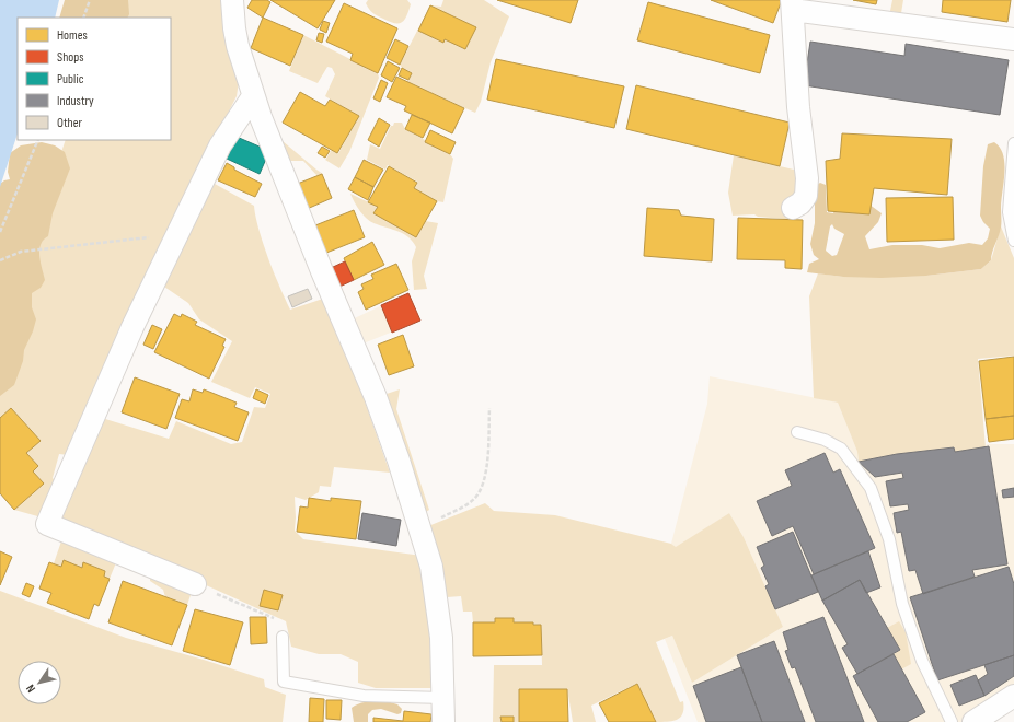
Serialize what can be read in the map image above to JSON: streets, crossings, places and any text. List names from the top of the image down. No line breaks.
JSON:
{"legend":["Homes","Shops","Public","Industry","Other"],"north":"bottom left"}
